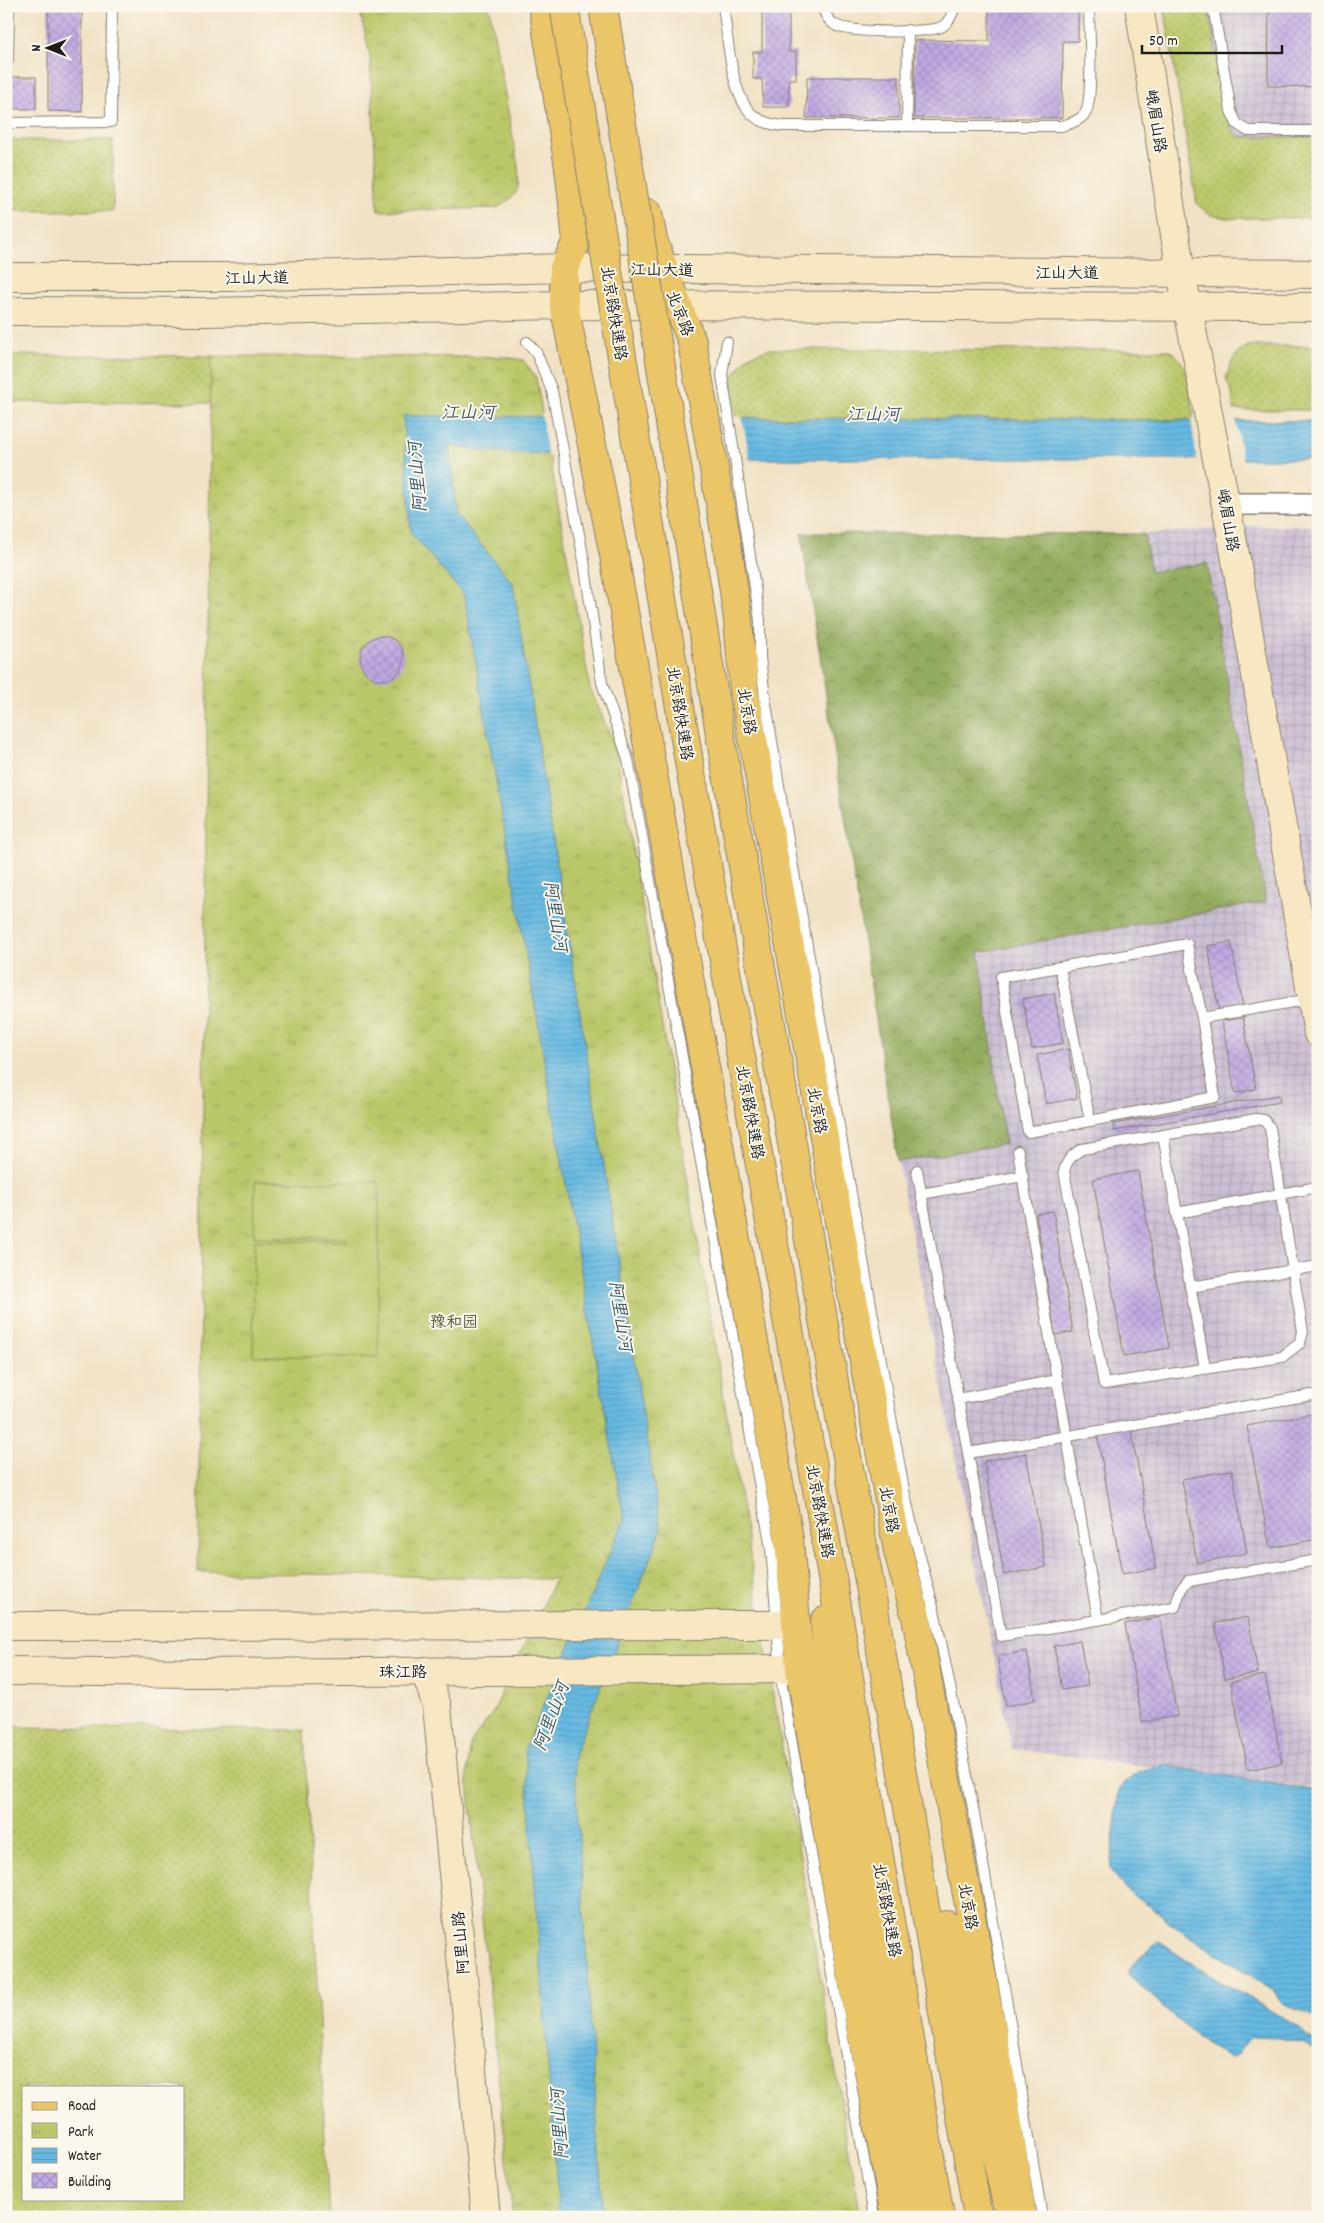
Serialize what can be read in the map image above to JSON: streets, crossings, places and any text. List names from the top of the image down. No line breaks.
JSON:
{"streets":{"main road":["北京路快速路","北京路"],"street":["峨眉山路","江山大道","珠江路","阿里山路"]},"crossings":[["峨眉山路","江山大道"],["江山大道","北京路"],["珠江路","阿里山路"]],"water":["江山河","阿里山河"],"parks":["豫和园"],"legend":["Road","Park","Water","Building"],"scale_bar":"50 m","north":"left"}
